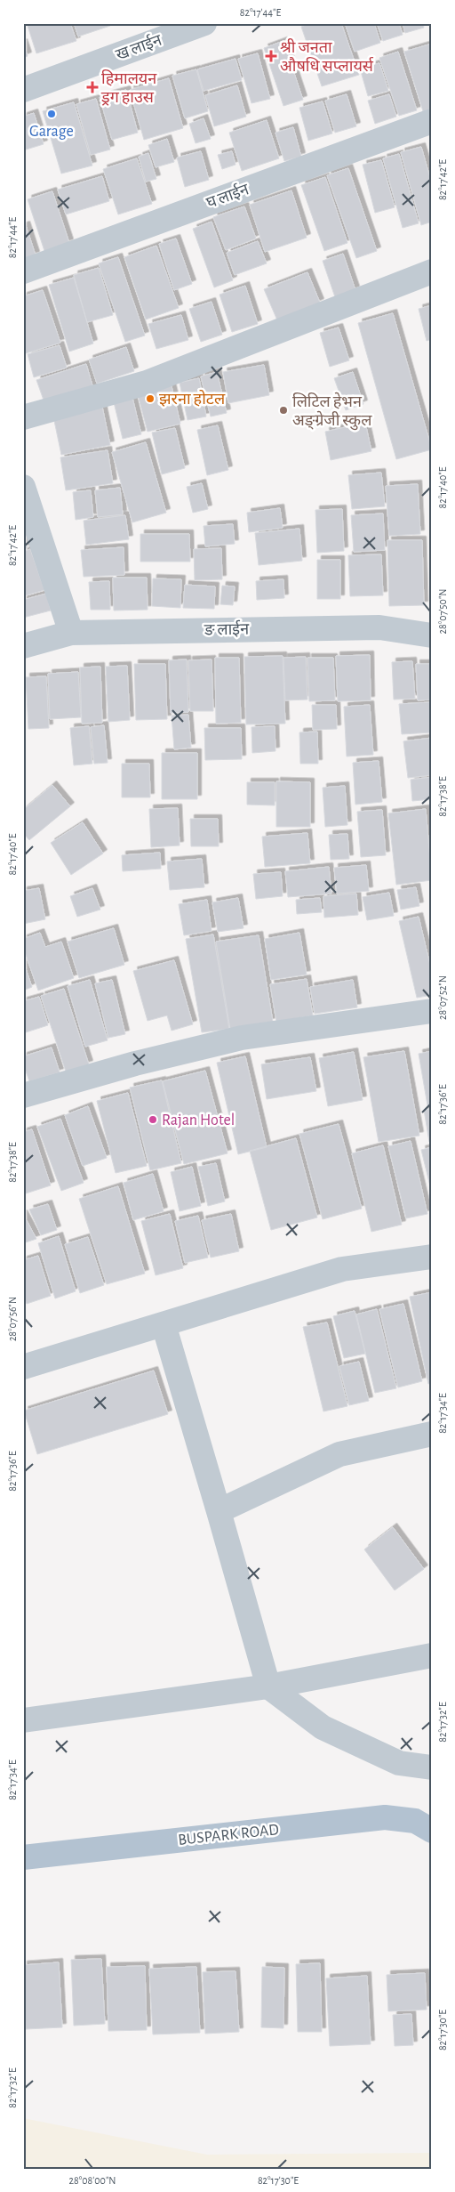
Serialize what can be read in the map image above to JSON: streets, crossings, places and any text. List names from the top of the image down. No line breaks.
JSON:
{"streets":{"main road":["BUSPARK ROAD"],"street":["ख लाईन","घ लाईन","ङ लाईन"]},"places":{"health":["श्री जनता औषधि सप्लायर्स","हिमालयन ड्रग हाउस"],"other":["Garage","झरना होटल","लिटिल हेभन अङ्‍ग्रेजी स्कुल","Rajan Hotel"]},"coordinates":["82°17'44\"E","82°17'42\"E","82°17'40\"E","28°07'50\"N","82°17'38\"E","28°07'52\"N","82°17'36\"E","28°07'56\"N","82°17'34\"E","82°17'32\"E","82°17'30\"E","28°08'00\"N"]}
